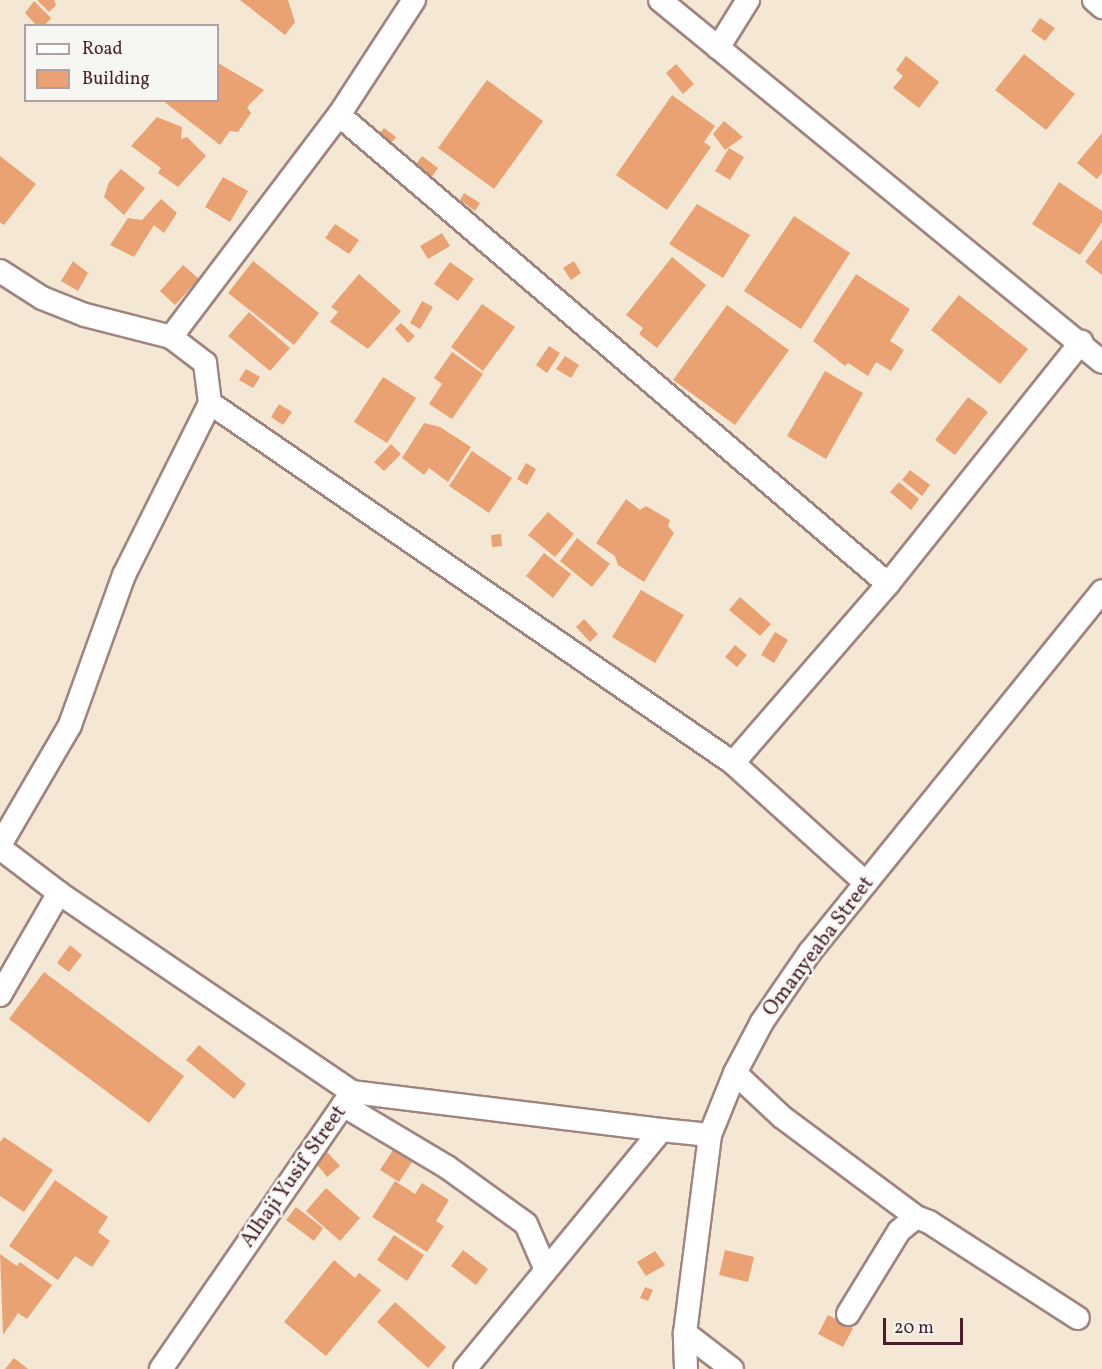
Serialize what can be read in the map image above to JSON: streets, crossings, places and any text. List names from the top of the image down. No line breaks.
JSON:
{"streets":{"street":["Omanyeaba Street","Alhaji Yusif Street"]},"crossings":[["Omanyeaba Street","Alhaji Yusif Street"]],"legend":["Road","Building"],"scale_bar":"20 m"}
